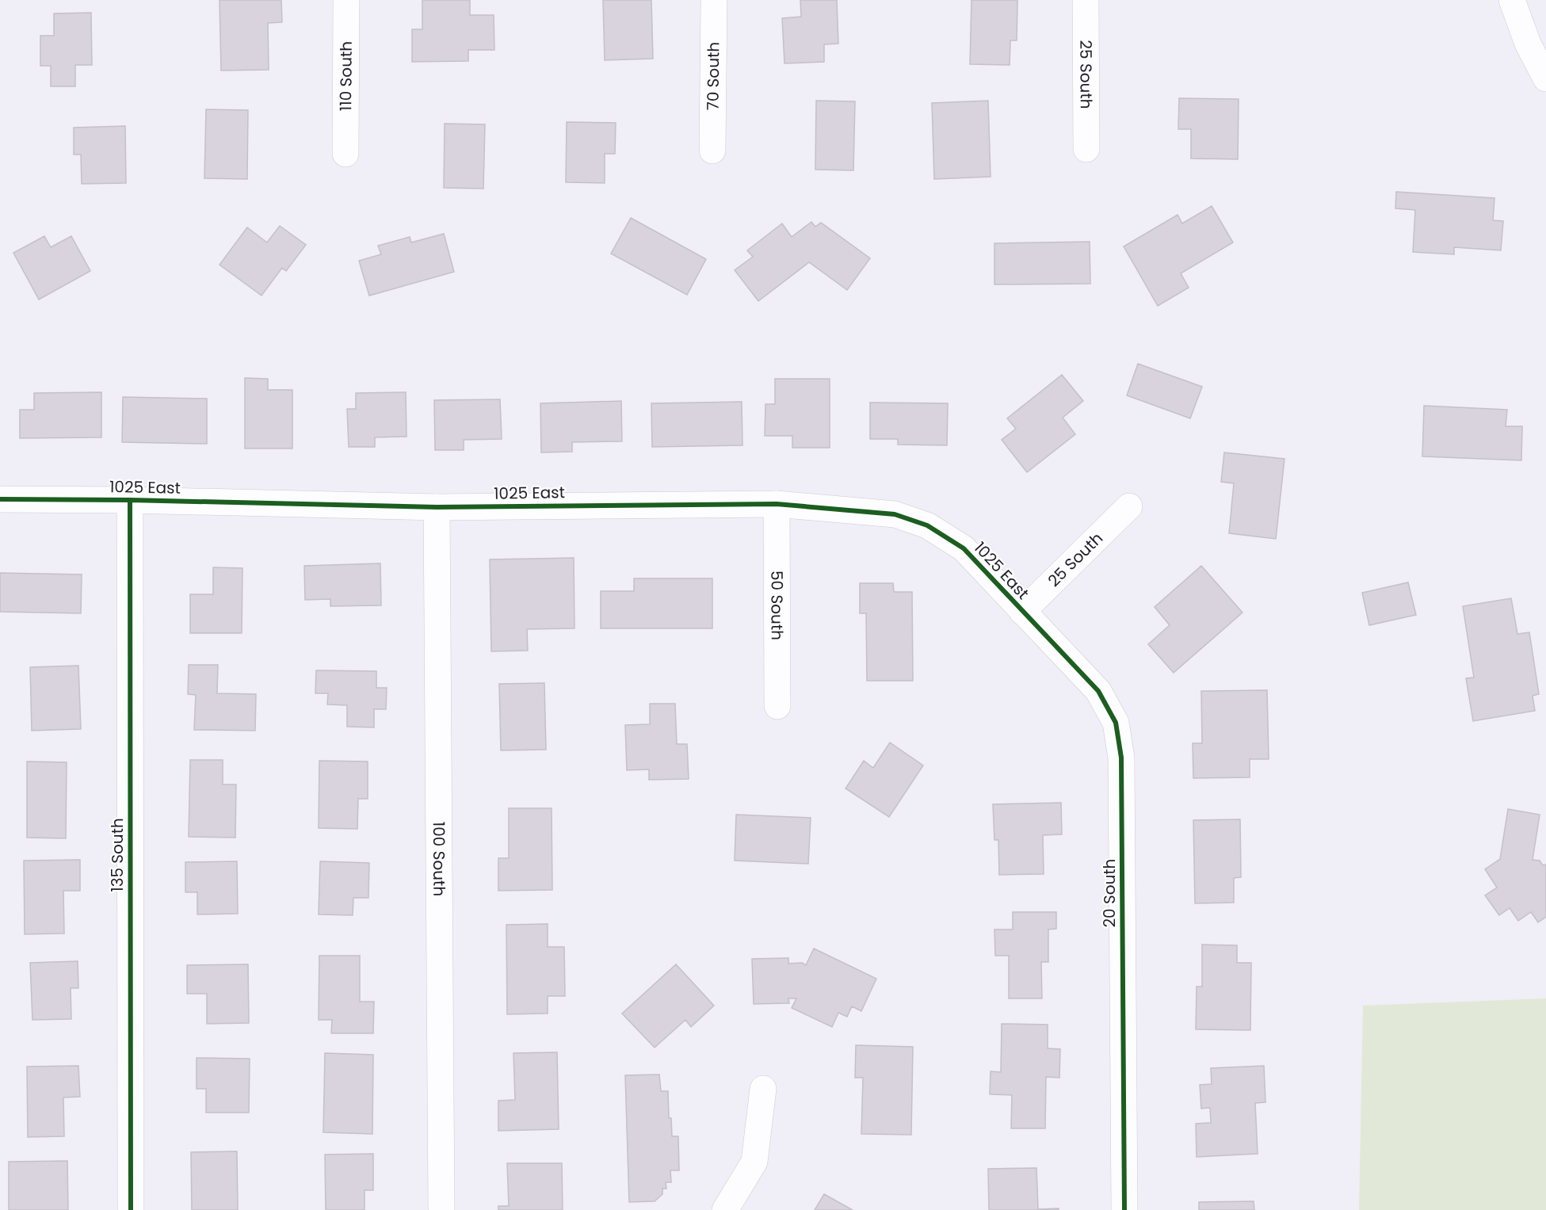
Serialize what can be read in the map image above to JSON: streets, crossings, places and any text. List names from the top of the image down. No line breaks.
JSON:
{"streets":{"street":["25 South","70 South","110 South","1025 East","50 South","135 South","100 South","20 South"]},"crossings":[["25 South","1025 East"],["25 South","20 South"],["1025 East","50 South"],["1025 East","135 South"],["1025 East","100 South"],["1025 East","20 South"]]}
